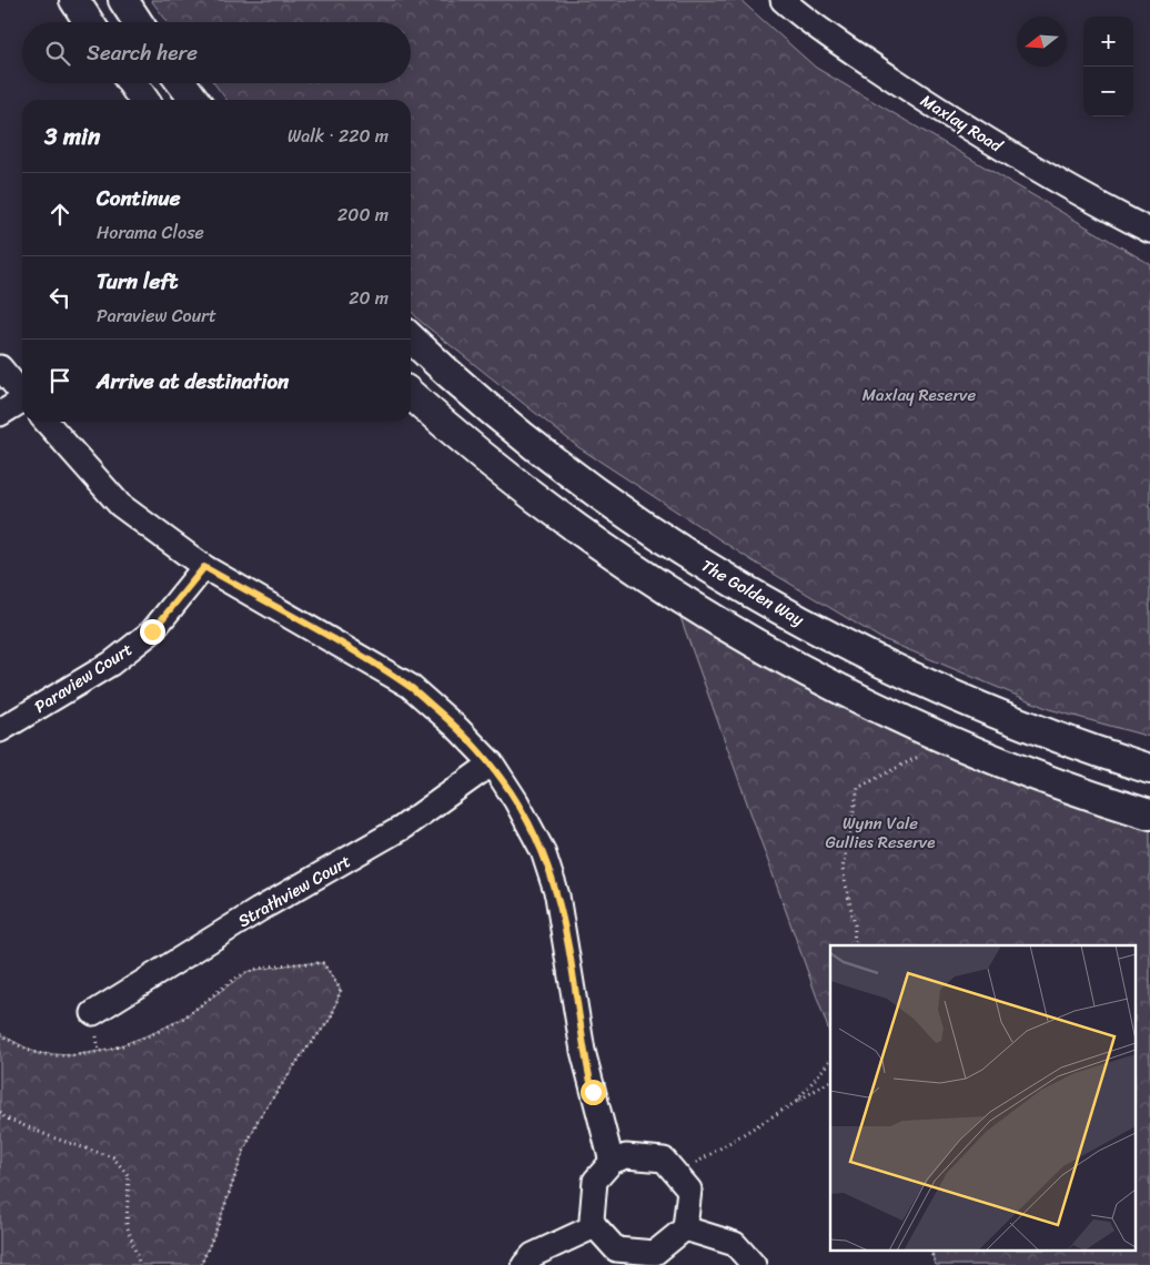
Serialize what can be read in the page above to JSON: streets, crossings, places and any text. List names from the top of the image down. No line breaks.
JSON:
{"streets":{"main road":["The Golden Way"],"street":["Maxlay Road","Paraview Court","Strathview Court"]},"parks":["Maxlay Reserve","Wynn Vale Gullies Reserve"],"north":"left","page":{"map_buttons":["+","−"],"search":"Search here","heading":["3 min","Walk · 220 m"],"list":[["Continue","Horama Close","200 m"],["Turn left","Paraview Court","20 m"],"Arrive at destination"]}}
